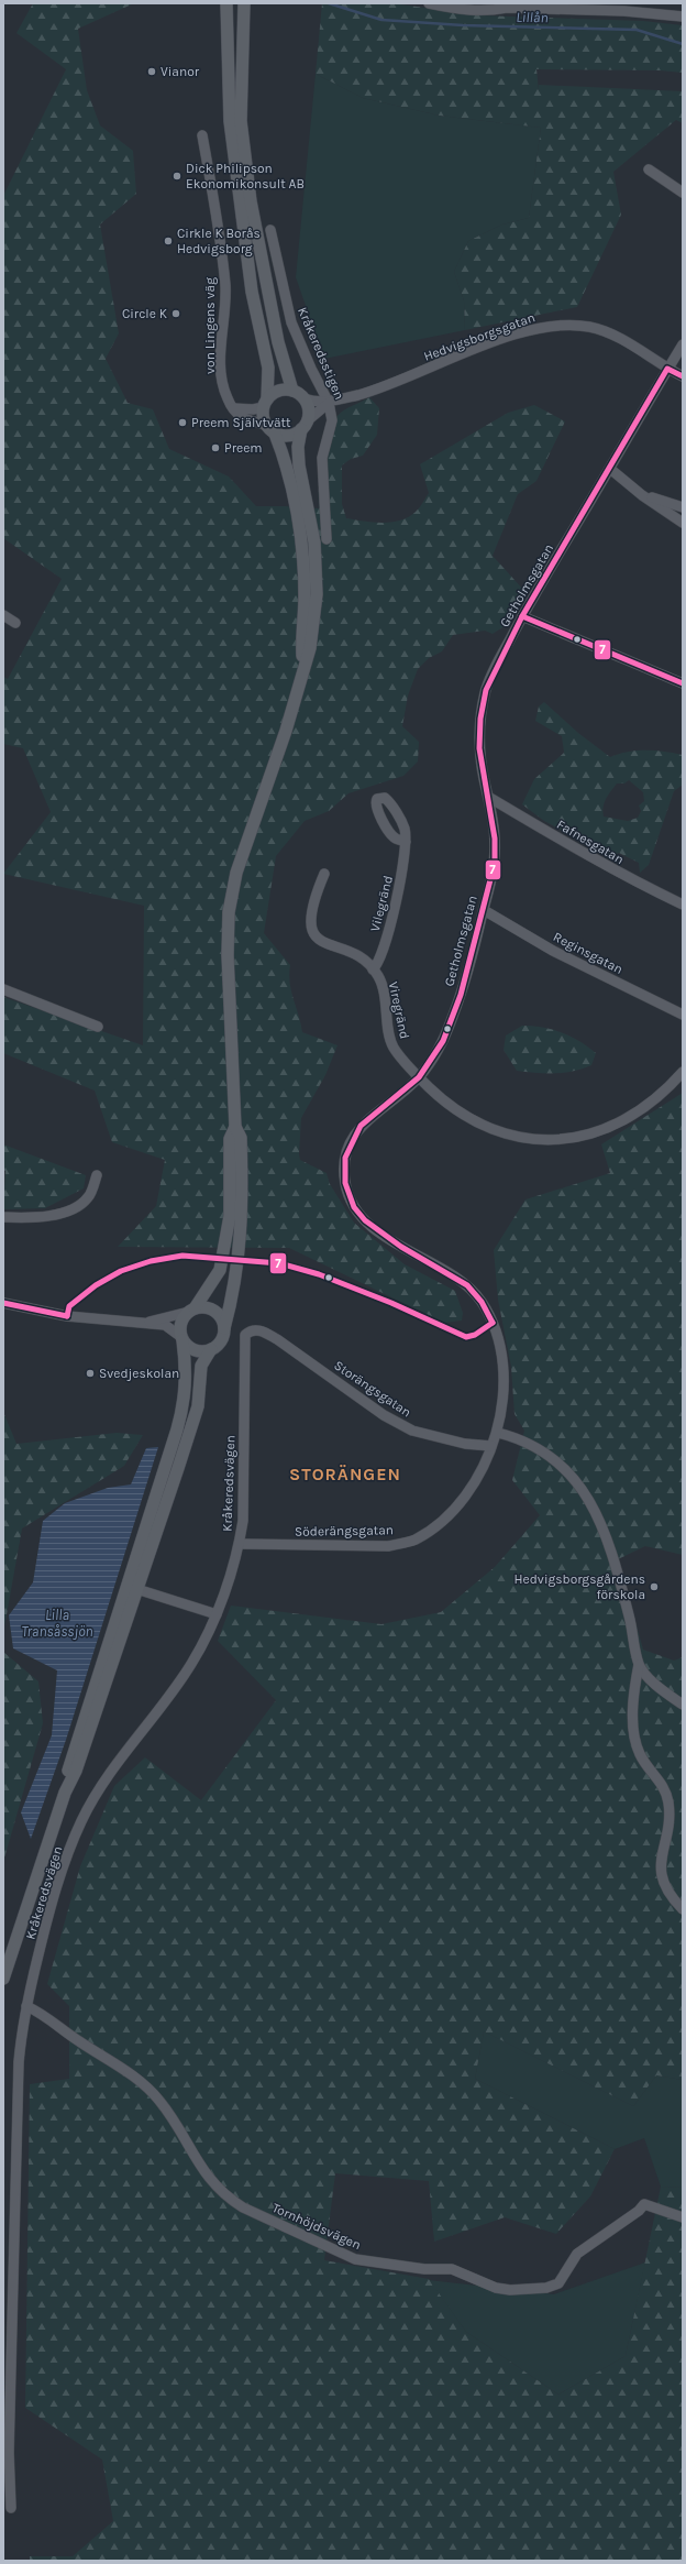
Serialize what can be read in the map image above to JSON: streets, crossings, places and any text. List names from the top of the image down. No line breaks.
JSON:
{"streets":{"street":["von Lingens väg","Hedvigsborgsgatan","Kråkeredsstigen","Getholmsgatan","Fafnesgatan","Vilegränd","Reginsgatan","Viregränd","Storängsgatan","Kråkeredsvägen","Söderängsgatan","Tornhöjdsvägen"]},"crossings":[["Hedvigsborgsgatan","Kråkeredsstigen"],["Hedvigsborgsgatan","Getholmsgatan"],["Getholmsgatan","Fafnesgatan"],["Getholmsgatan","Reginsgatan"],["Getholmsgatan","Viregränd"],["Getholmsgatan","Söderängsgatan"],["Vilegränd","Viregränd"],["Storängsgatan","Kråkeredsvägen"],["Storängsgatan","Söderängsgatan"],["Kråkeredsvägen","Söderängsgatan"],["Kråkeredsvägen","Tornhöjdsvägen"]],"districts":["STORÄNGEN"],"water":["Lillån","Lilla Transåssjön"],"places":["Vianor","Dick Philipson Ekonomikonsult AB","Cirkle K Borås Hedvigsborg","Circle K","Preem Självtvätt","Preem","Svedjeskolan","Hedvigsborgsgårdens förskola"],"lines":["transit line 7"]}
